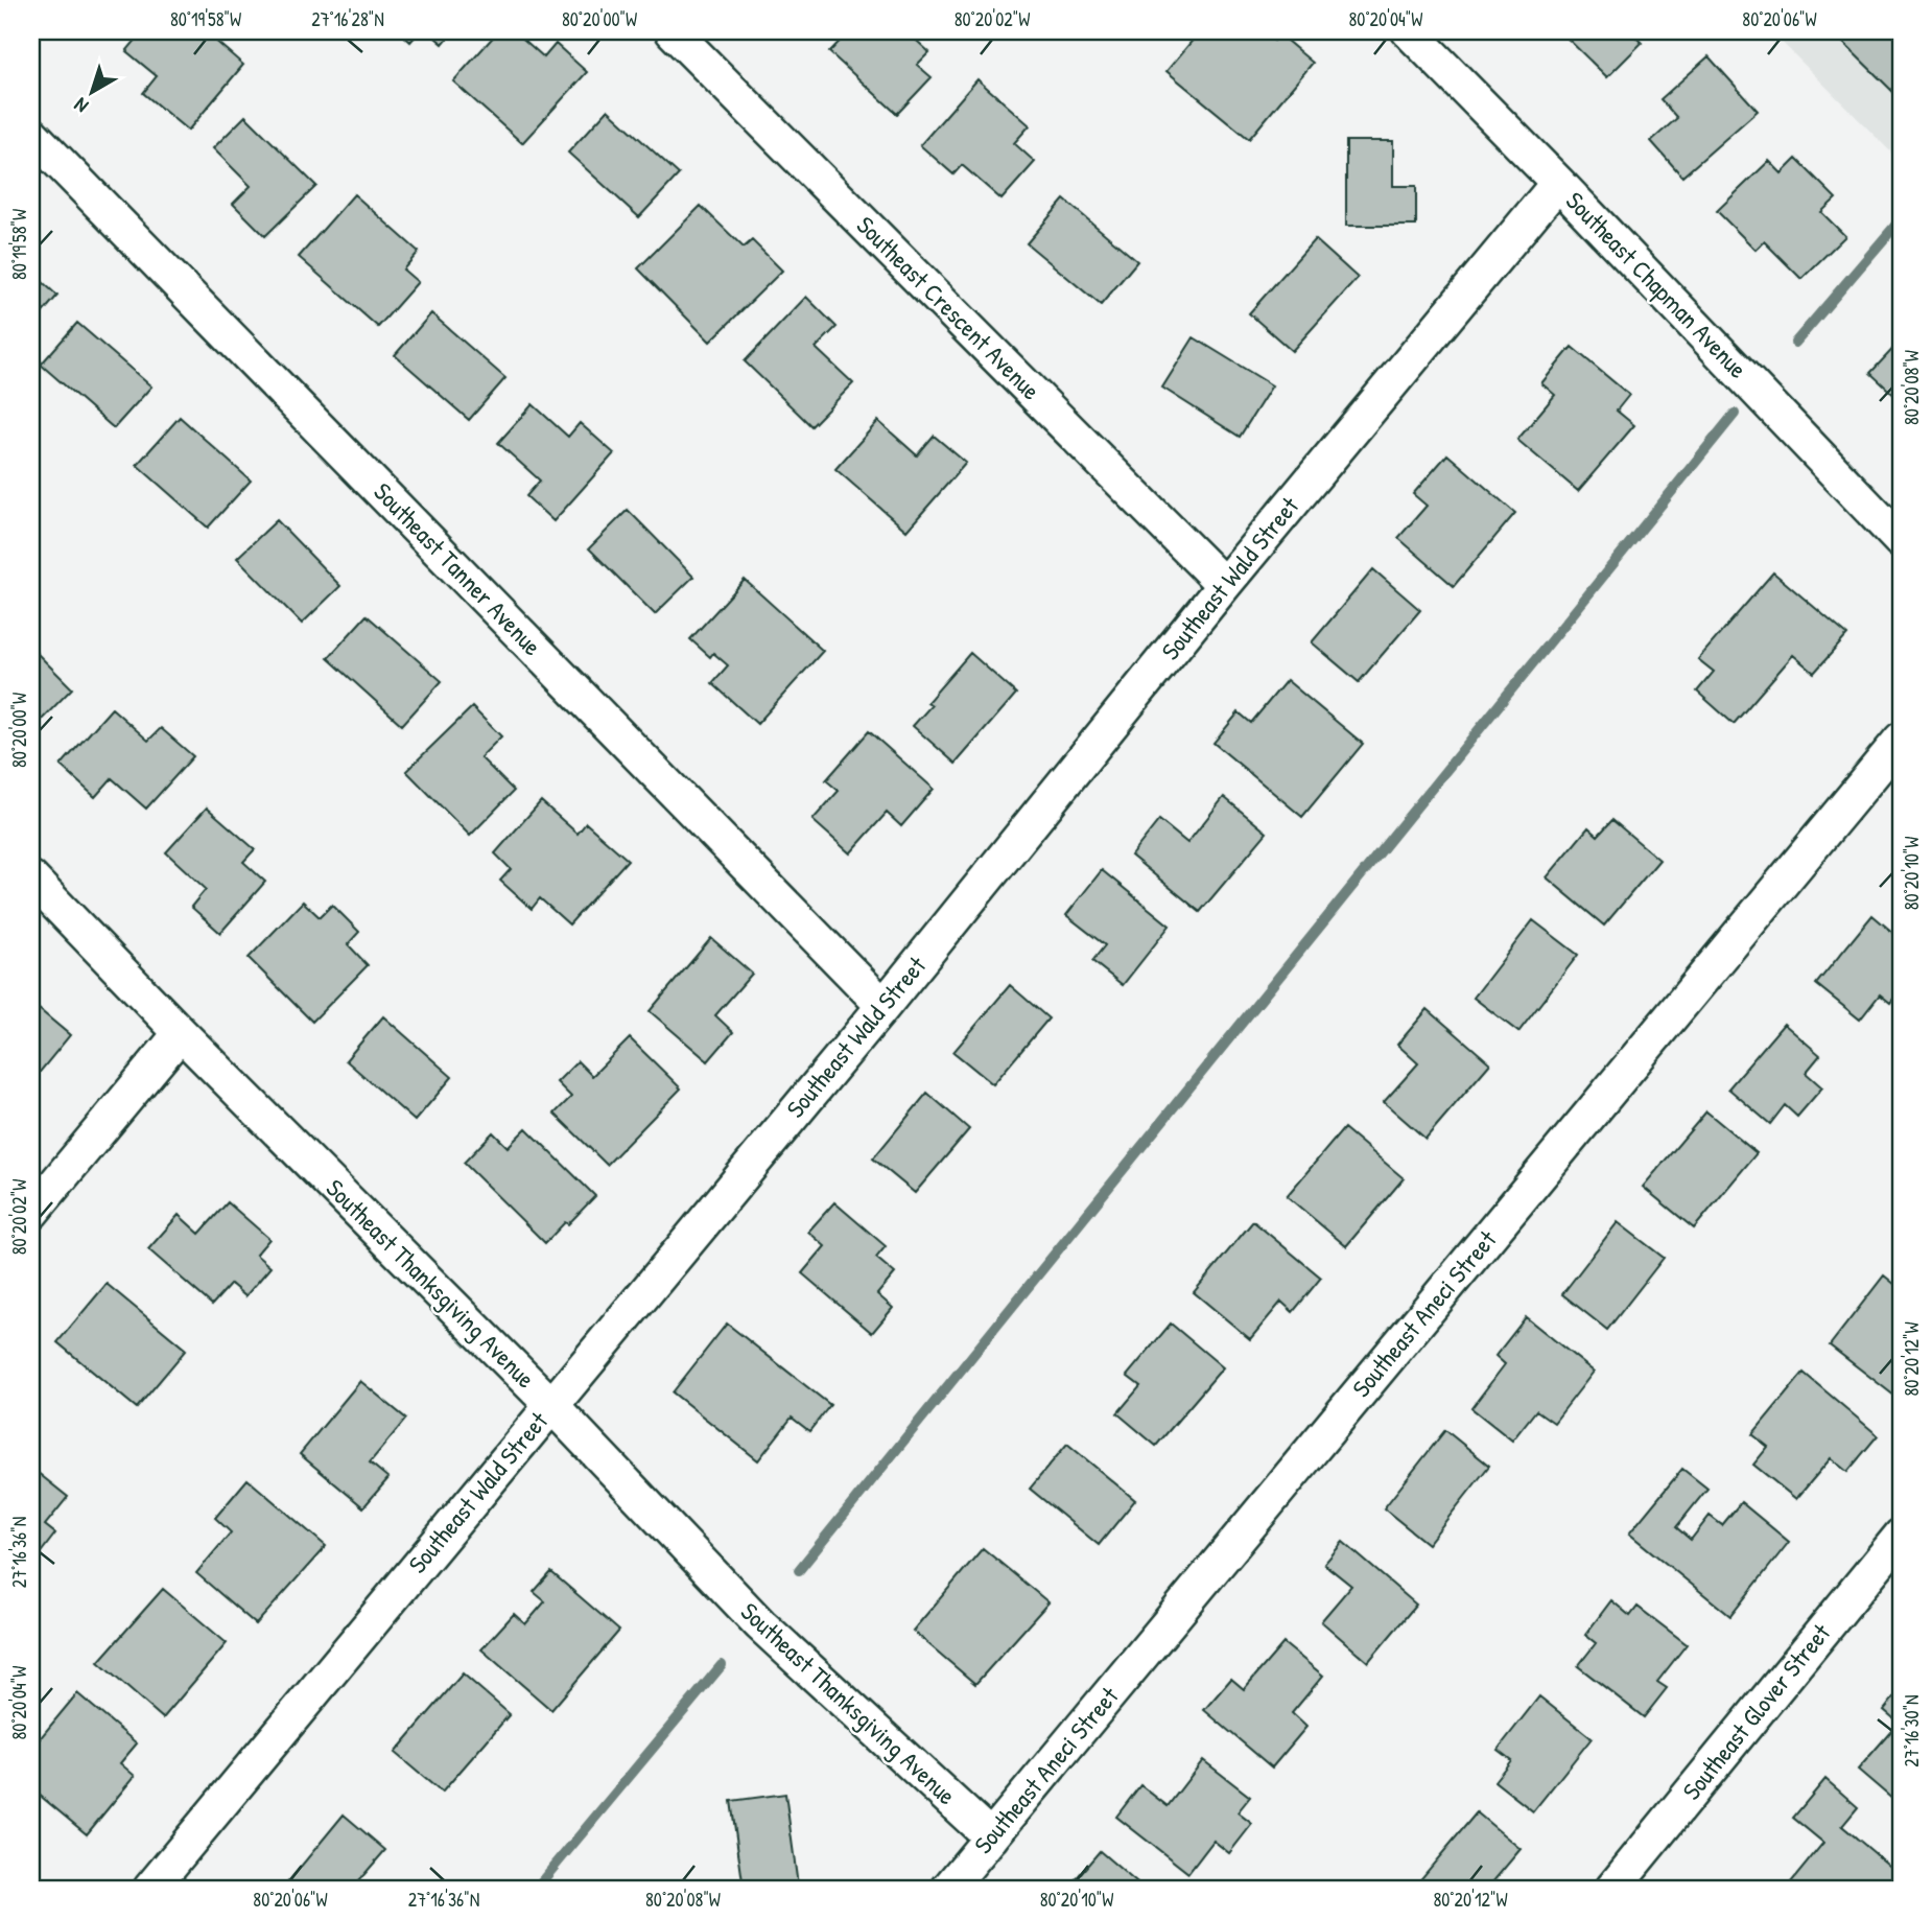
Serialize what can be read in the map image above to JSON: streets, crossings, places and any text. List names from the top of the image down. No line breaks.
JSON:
{"streets":{"street":["Southeast Chapman Avenue","Southeast Crescent Avenue","Southeast Tanner Avenue","Southeast Wald Street","Southeast Thanksgiving Avenue","Southeast Aneci Street","Southeast Glover Street"]},"crossings":[["Southeast Chapman Avenue","Southeast Wald Street"],["Southeast Crescent Avenue","Southeast Wald Street"],["Southeast Tanner Avenue","Southeast Wald Street"],["Southeast Wald Street","Southeast Thanksgiving Avenue"],["Southeast Thanksgiving Avenue","Southeast Aneci Street"]],"north":"bottom left","coordinates":["80°19'58\"W","27°16'28\"N","80°20'00\"W","80°20'02\"W","80°20'04\"W","80°20'06\"W","80°20'08\"W","80°20'10\"W","80°20'12\"W","27°16'36\"N","27°16'30\"N"]}
